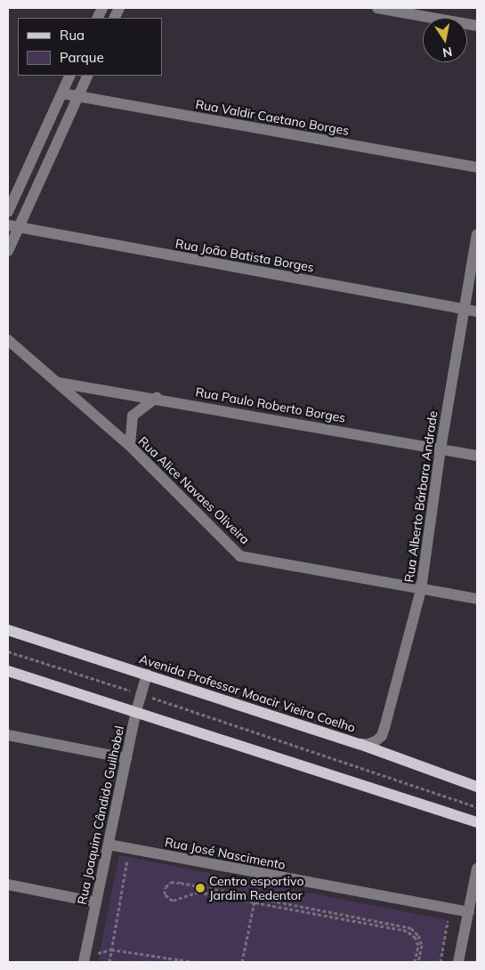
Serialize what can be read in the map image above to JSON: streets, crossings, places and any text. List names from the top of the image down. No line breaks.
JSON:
{"streets":{"main road":["Avenida Professor Moacir Vieira Coelho"],"street":["Rua Valdir Caetano Borges","Rua João Batista Borges","Rua Paulo Roberto Borges","Rua Alice Navaes Oliveira","Rua Alberto Bárbara Andrade","Rua Joaquim Cândido Guilhobel","Rua José Nascimento"]},"crossings":[["Rua João Batista Borges","Rua Alberto Bárbara Andrade"],["Rua Paulo Roberto Borges","Rua Alice Navaes Oliveira"],["Rua Paulo Roberto Borges","Rua Alberto Bárbara Andrade"],["Rua Alice Navaes Oliveira","Rua Alberto Bárbara Andrade"],["Rua Alberto Bárbara Andrade","Avenida Professor Moacir Vieira Coelho"],["Avenida Professor Moacir Vieira Coelho","Rua Joaquim Cândido Guilhobel"],["Rua Joaquim Cândido Guilhobel","Rua José Nascimento"]],"places":["Centro esportivo Jardim Redentor"],"legend":["Rua","Parque"],"north":"bottom"}
